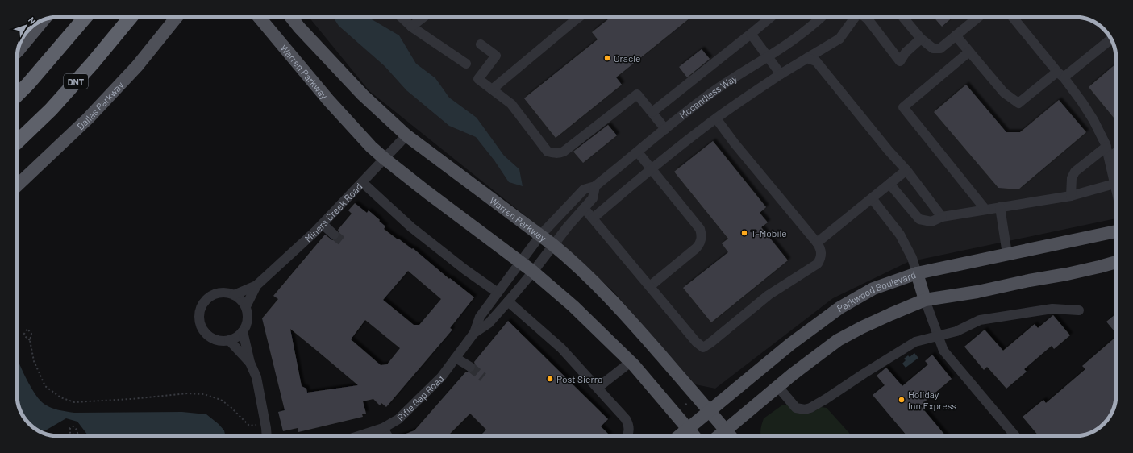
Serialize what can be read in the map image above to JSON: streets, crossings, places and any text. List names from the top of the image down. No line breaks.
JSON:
{"streets":{"highway":["DNT"],"main road":["Warren Parkway","Dallas Parkway","Parkwood Boulevard"],"street":["Mccandless Way","Miners Creek Road","Rifle Gap Road"]},"crossings":[["Warren Parkway","Mccandless Way"],["Warren Parkway","Miners Creek Road"],["Warren Parkway","Parkwood Boulevard"],["Warren Parkway","Rifle Gap Road"],["Mccandless Way","Rifle Gap Road"]],"places":["Oracle","T-Mobile","Post Sierra","Holiday Inn Express"],"north":"top right"}
